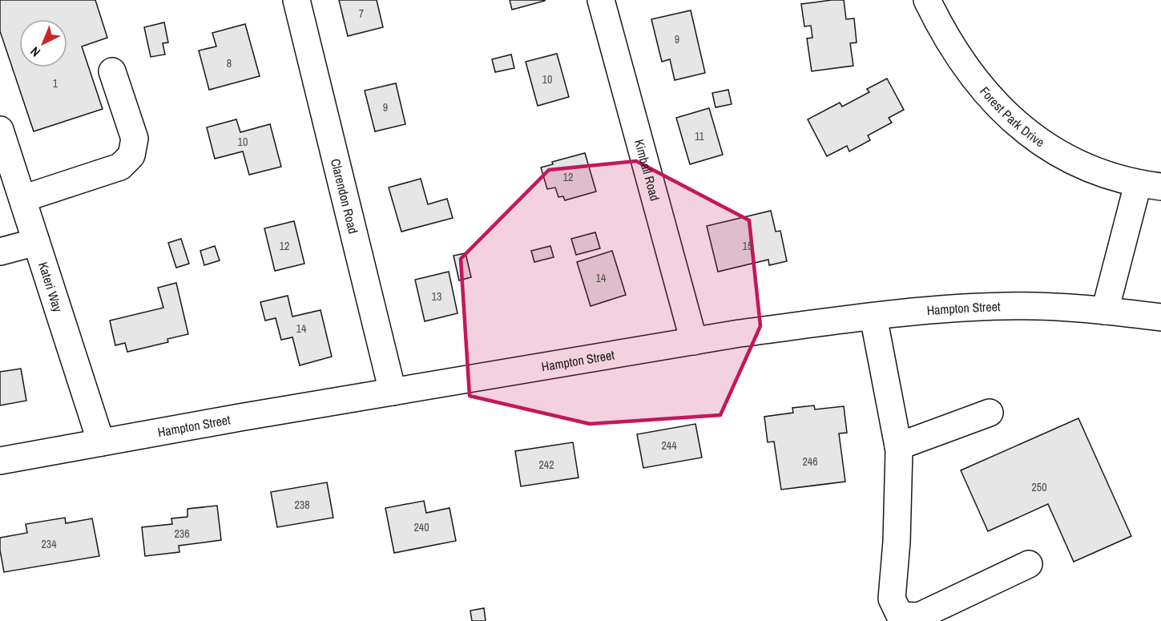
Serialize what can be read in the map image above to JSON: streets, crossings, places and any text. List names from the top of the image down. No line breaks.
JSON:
{"streets":{"street":["Forest Park Drive","Kimball Road","Clarendon Road","Kateri Way","Hampton Street"]},"crossings":[["Forest Park Drive","Hampton Street"],["Kimball Road","Hampton Street"],["Clarendon Road","Hampton Street"],["Kateri Way","Hampton Street"]],"house_numbers":["7","9","8","10","1","9","11","10","12","12","15","14","13","14","244","246","242","250","238","240","236","234"],"north":"bottom left"}
